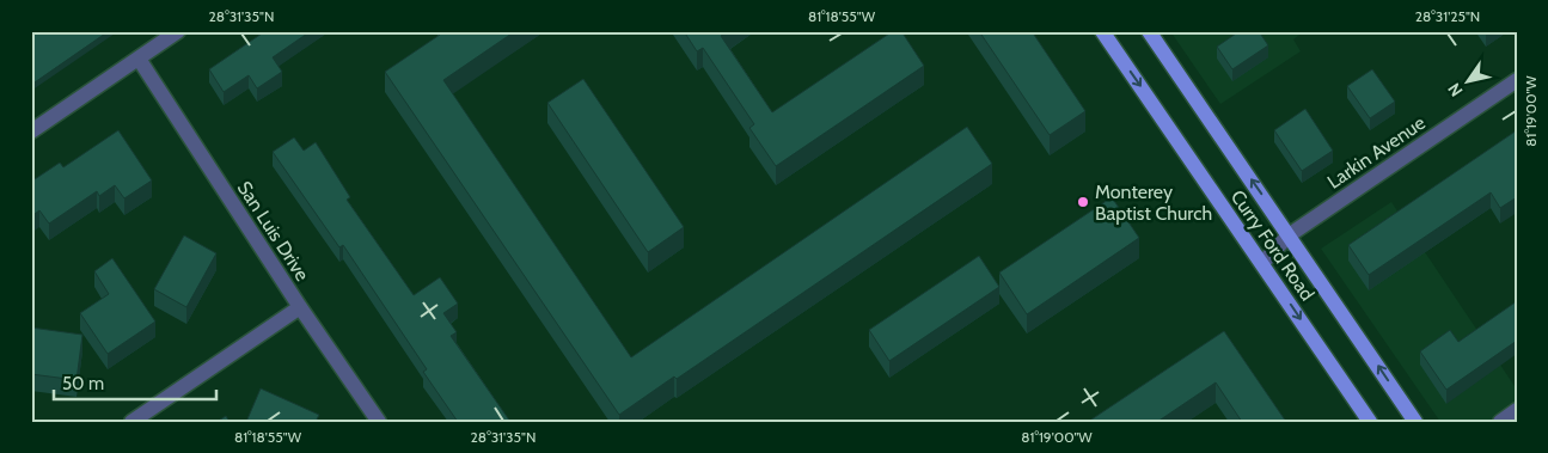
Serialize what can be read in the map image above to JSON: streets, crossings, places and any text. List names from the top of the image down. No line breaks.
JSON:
{"streets":{"main road":["Curry Ford Road"],"street":["Larkin Avenue","San Luis Drive"]},"crossings":[["Larkin Avenue","Curry Ford Road"]],"places":["Monterey Baptist Church"],"scale_bar":"50 m","north":"bottom left","coordinates":["28°31'35\"N","81°18'55\"W","28°31'25\"N","81°19'00\"W"]}
